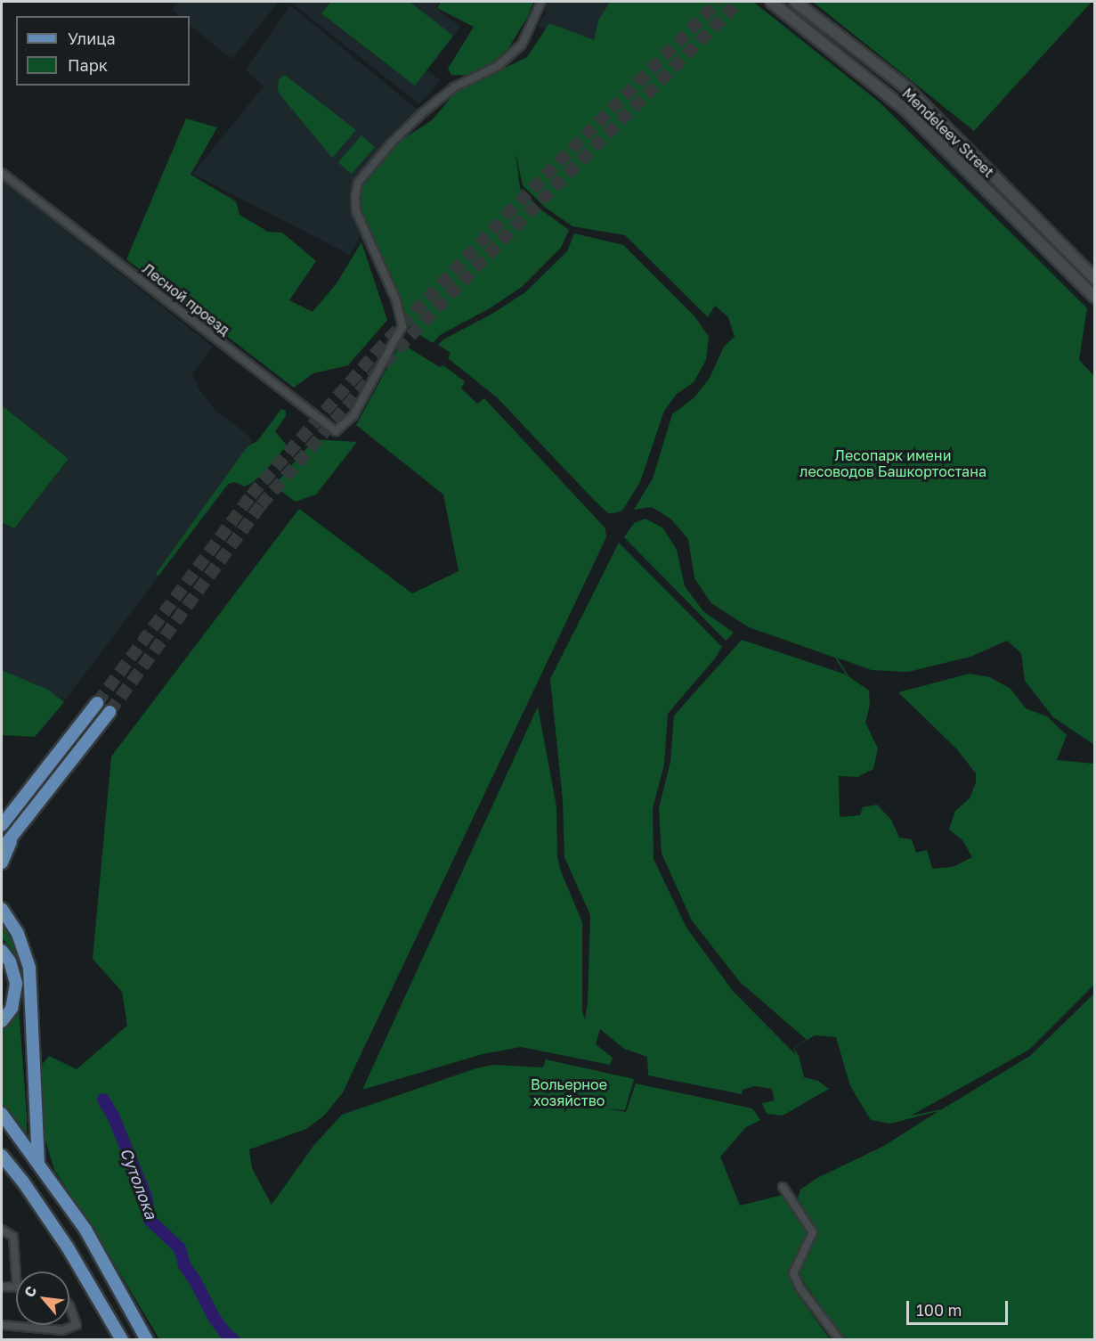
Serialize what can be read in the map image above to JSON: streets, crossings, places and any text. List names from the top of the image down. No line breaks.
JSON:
{"streets":{"main road":["Mendeleev Street"],"street":["Лесной проезд"]},"water":["Сутолока"],"parks":["Лесопарк имени лесоводов Башкортостана","Вольерное хозяйство"],"legend":["Улица","Парк"],"scale_bar":"100 m","north":"top left"}
